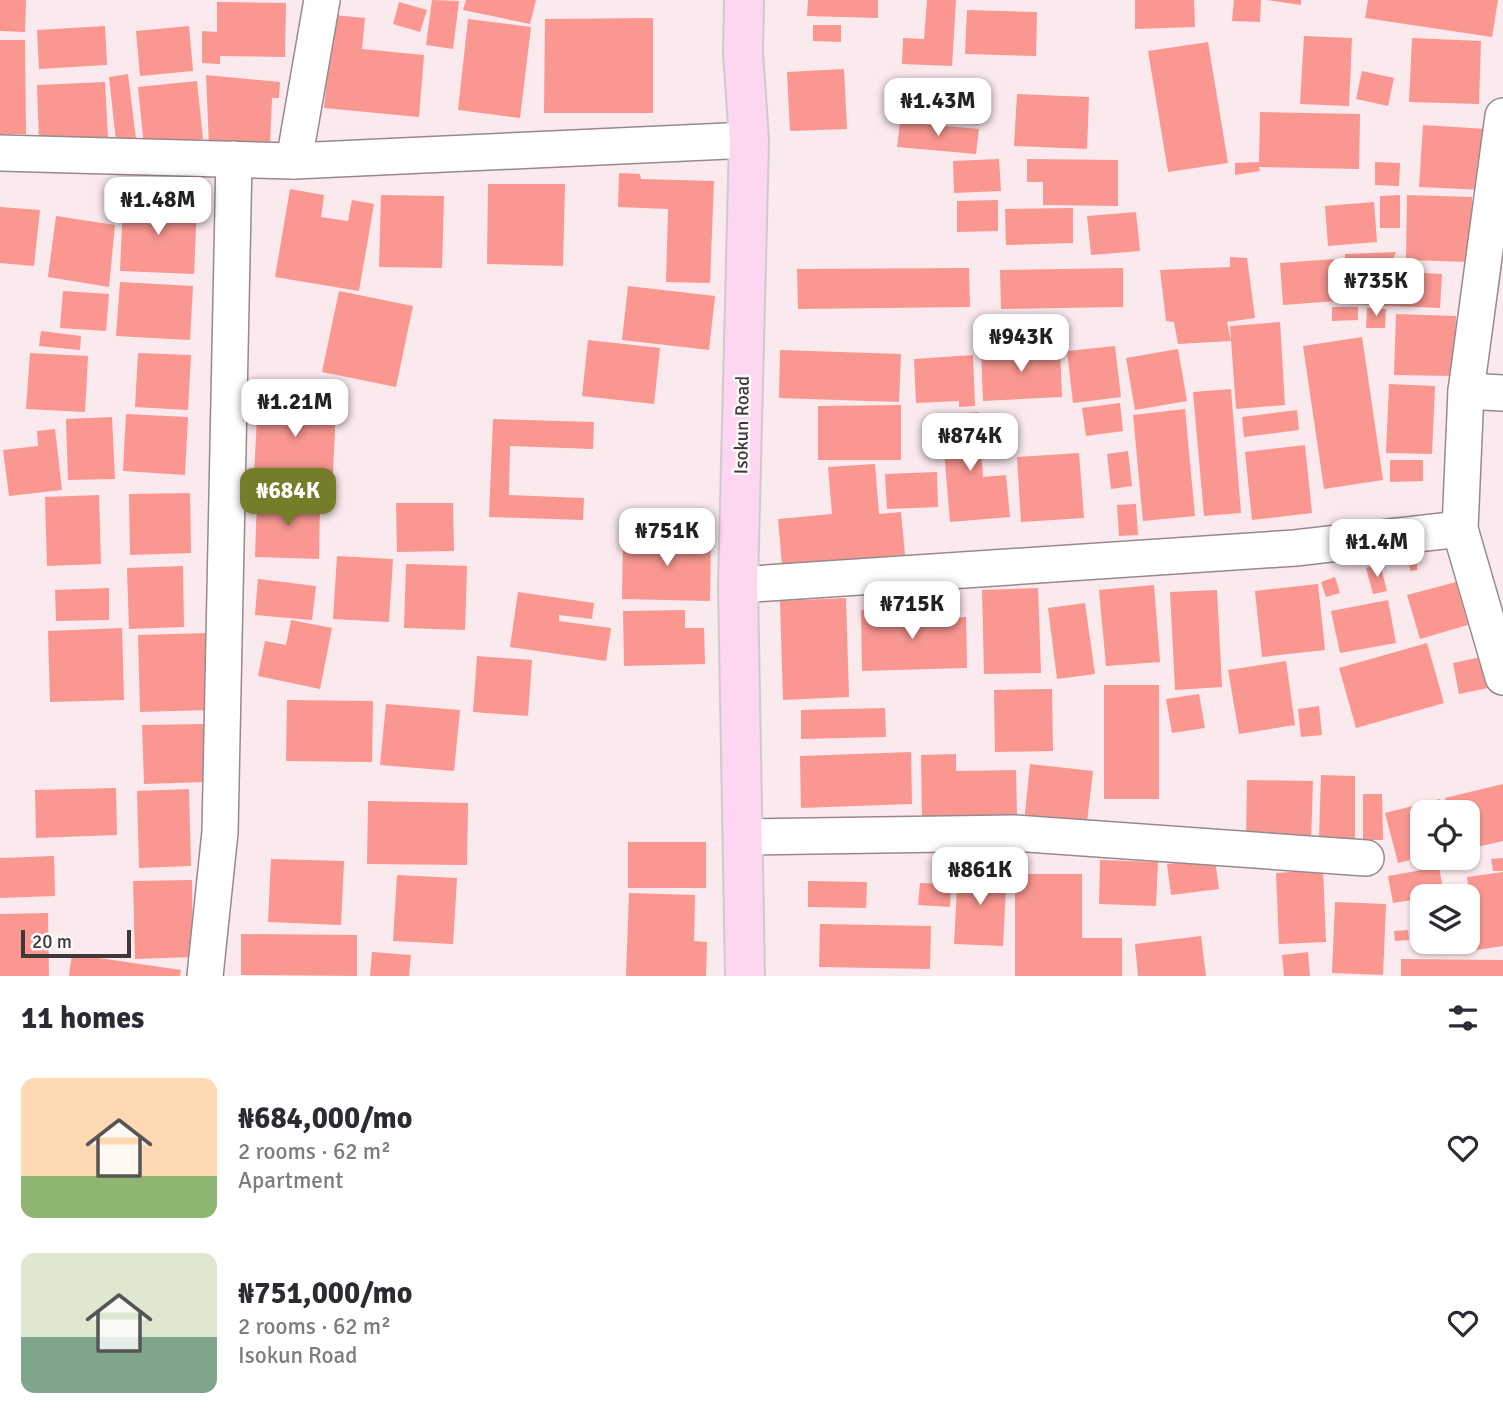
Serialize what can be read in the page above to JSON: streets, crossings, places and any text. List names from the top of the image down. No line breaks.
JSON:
{"streets":{"main road":["Isokun Road"]},"scale_bar":"20 m","page":{"price":["₦1.43M","₦1.48M","₦735K","₦943K","₦1.21M","₦874K","₦684K","₦751K","₦1.4M","₦715K","₦861K"],"scale":"20 m","heading":"11 homes","list":[{"name":"₦684,000/mo","note":"2 rooms · 62 m² · Apartment"},{"name":"₦751,000/mo","note":"2 rooms · 62 m² · Isokun Road"}]}}
